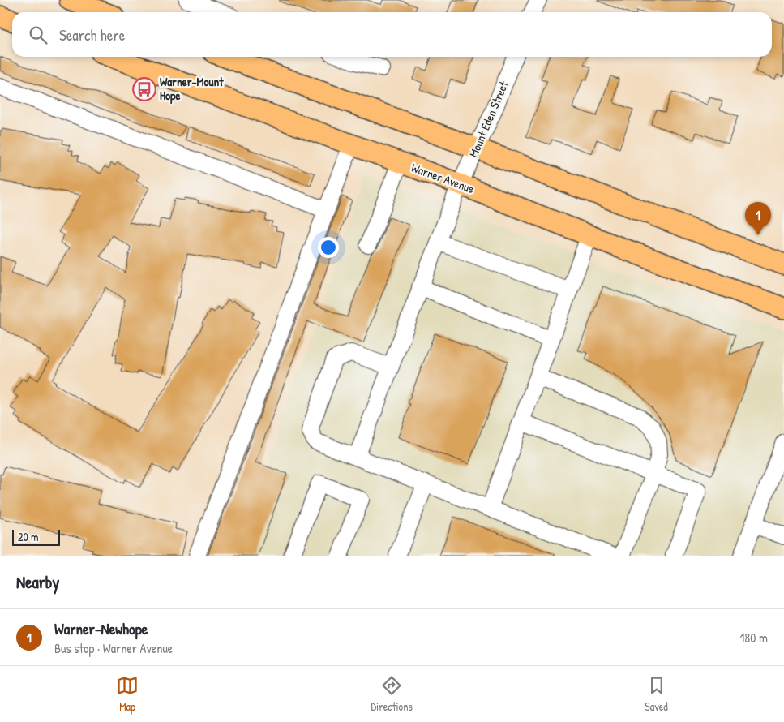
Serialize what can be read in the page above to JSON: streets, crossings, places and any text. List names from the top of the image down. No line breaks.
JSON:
{"streets":{"main road":["Warner Avenue"],"street":["Mount Eden Street"]},"crossings":[["Mount Eden Street","Warner Avenue"]],"places":{"bus stop":["Warner-Mount Hope"]},"scale_bar":"20 m","page":{"search":"Search here","pins":"1","scale":"20 m","heading":"Nearby","list":[{"mark":"1","name":"Warner-Newhope","note":"Bus stop · Warner Avenue","value":"180 m"}],"nav":["Map","Directions","Saved"]}}
